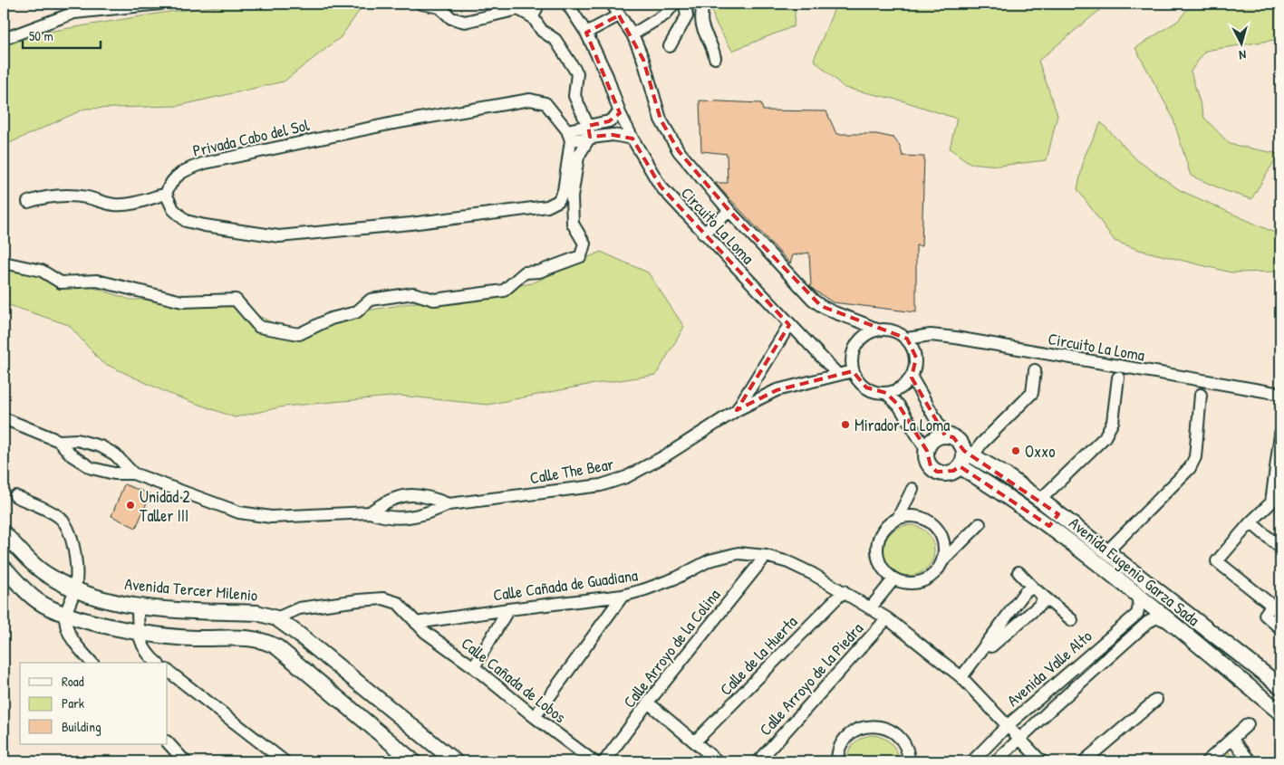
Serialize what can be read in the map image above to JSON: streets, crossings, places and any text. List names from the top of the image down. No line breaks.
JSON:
{"streets":{"street":["Privada Cabo del Sol","Circuito La Loma","Calle The Bear","Avenida Eugenio Garza Sada","Calle Cañada de Guadiana","Avenida Tercer Milenio","Calle Arroyo de la Colina","Calle de la Huerta","Avenida Valle Alto","Calle Arroyo de la Piedra","Calle Cañada de Lobos"]},"crossings":[["Circuito La Loma","Calle The Bear"],["Avenida Eugenio Garza Sada","Avenida Valle Alto"],["Calle Cañada de Guadiana","Calle Arroyo de la Colina"],["Calle Cañada de Guadiana","Calle de la Huerta"],["Calle Cañada de Guadiana","Avenida Valle Alto"],["Calle Cañada de Guadiana","Calle Arroyo de la Piedra"],["Calle Cañada de Guadiana","Calle Cañada de Lobos"]],"places":["Mirador La Loma","Oxxo","Unidad 2 Taller III"],"legend":["Road","Park","Building"],"scale_bar":"50 m","north":"bottom"}
